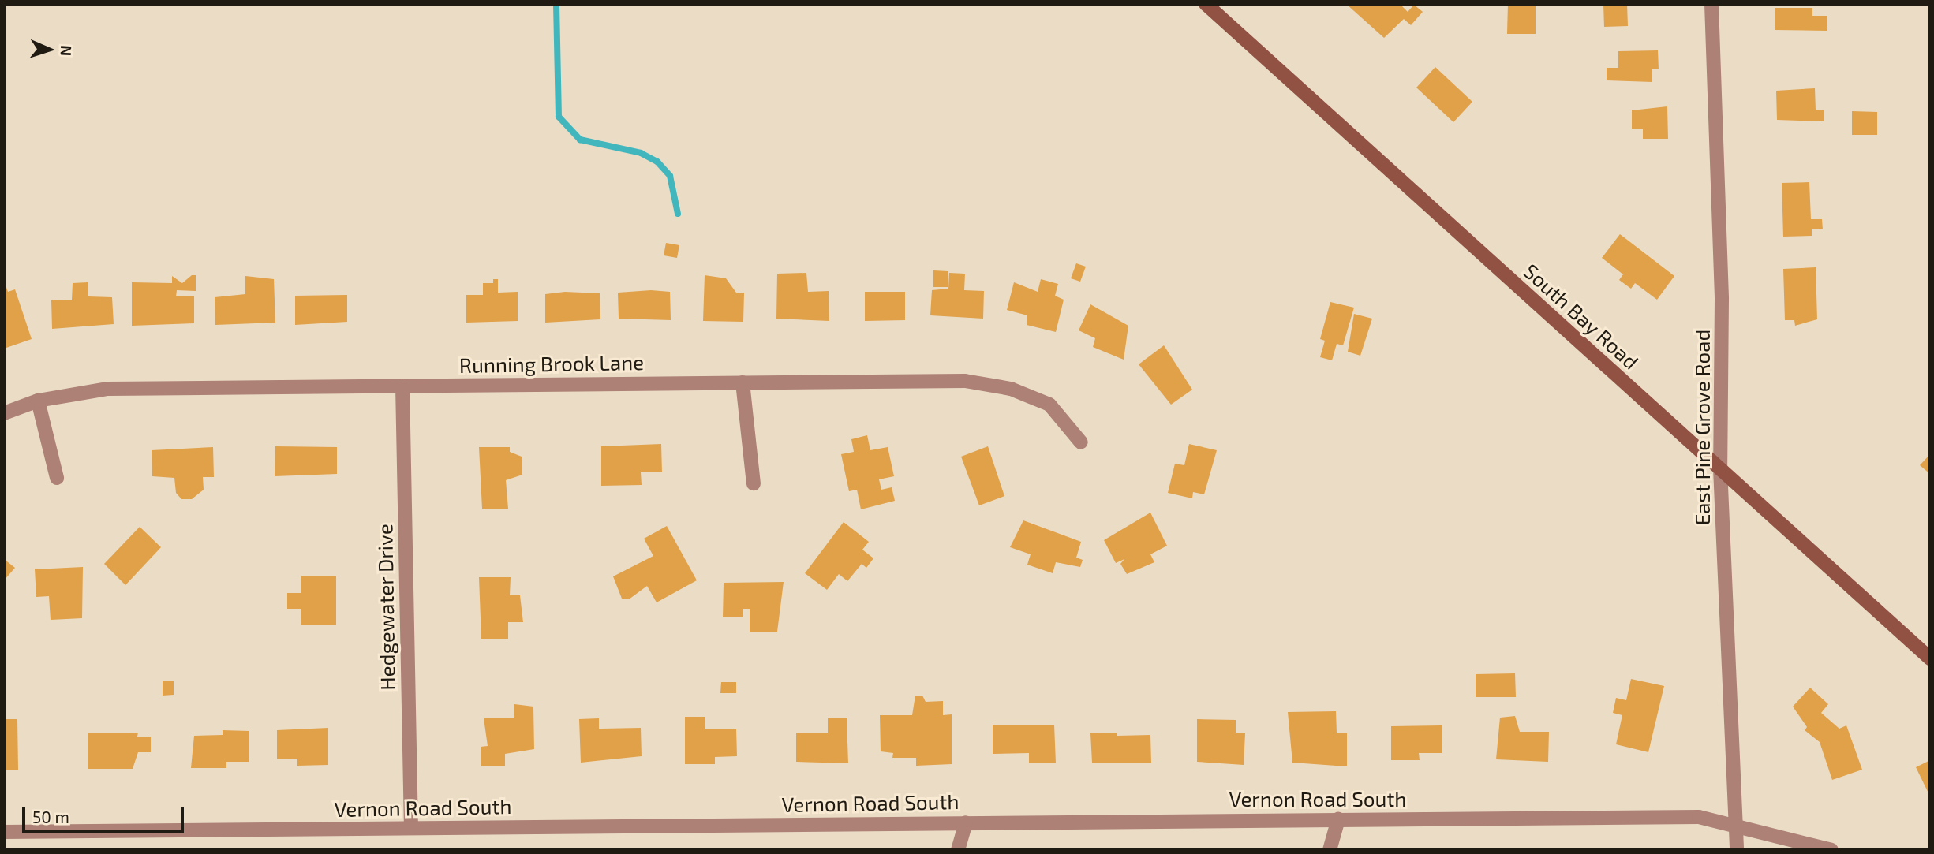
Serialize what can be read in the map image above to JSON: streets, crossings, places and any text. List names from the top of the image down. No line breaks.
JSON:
{"streets":{"street":["South Bay Road","Running Brook Lane","East Pine Grove Road","Hedgewater Drive","Vernon Road South"]},"crossings":[["South Bay Road","East Pine Grove Road"],["Running Brook Lane","Hedgewater Drive"],["East Pine Grove Road","Vernon Road South"],["Hedgewater Drive","Vernon Road South"]],"scale_bar":"50 m","north":"right"}
